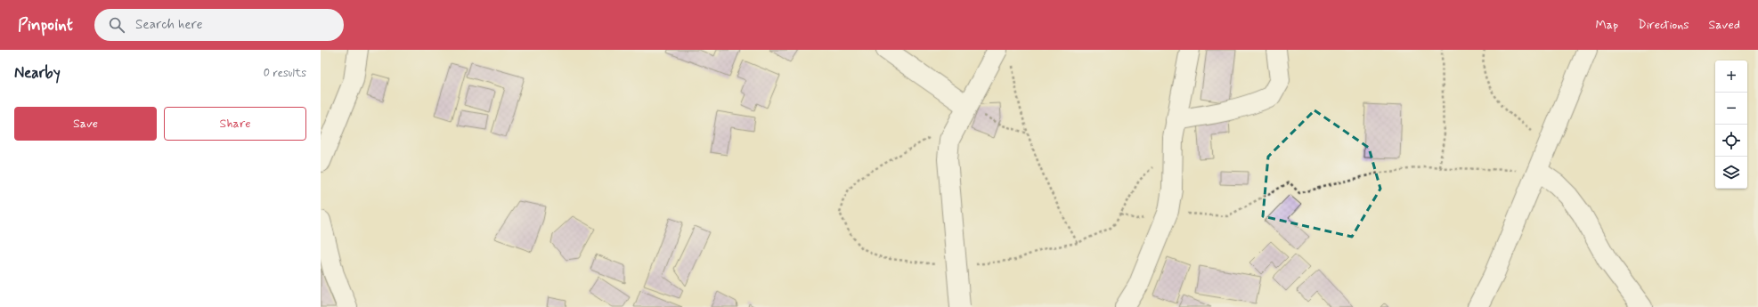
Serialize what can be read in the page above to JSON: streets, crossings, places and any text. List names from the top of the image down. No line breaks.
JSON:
{"page":{"header":"Pinpoint","search":"Search here","nav":["Map","Directions","Saved"],"heading":["Nearby","0 results"],"map_buttons":["+","−"],"buttons":["Save","Share"]}}
